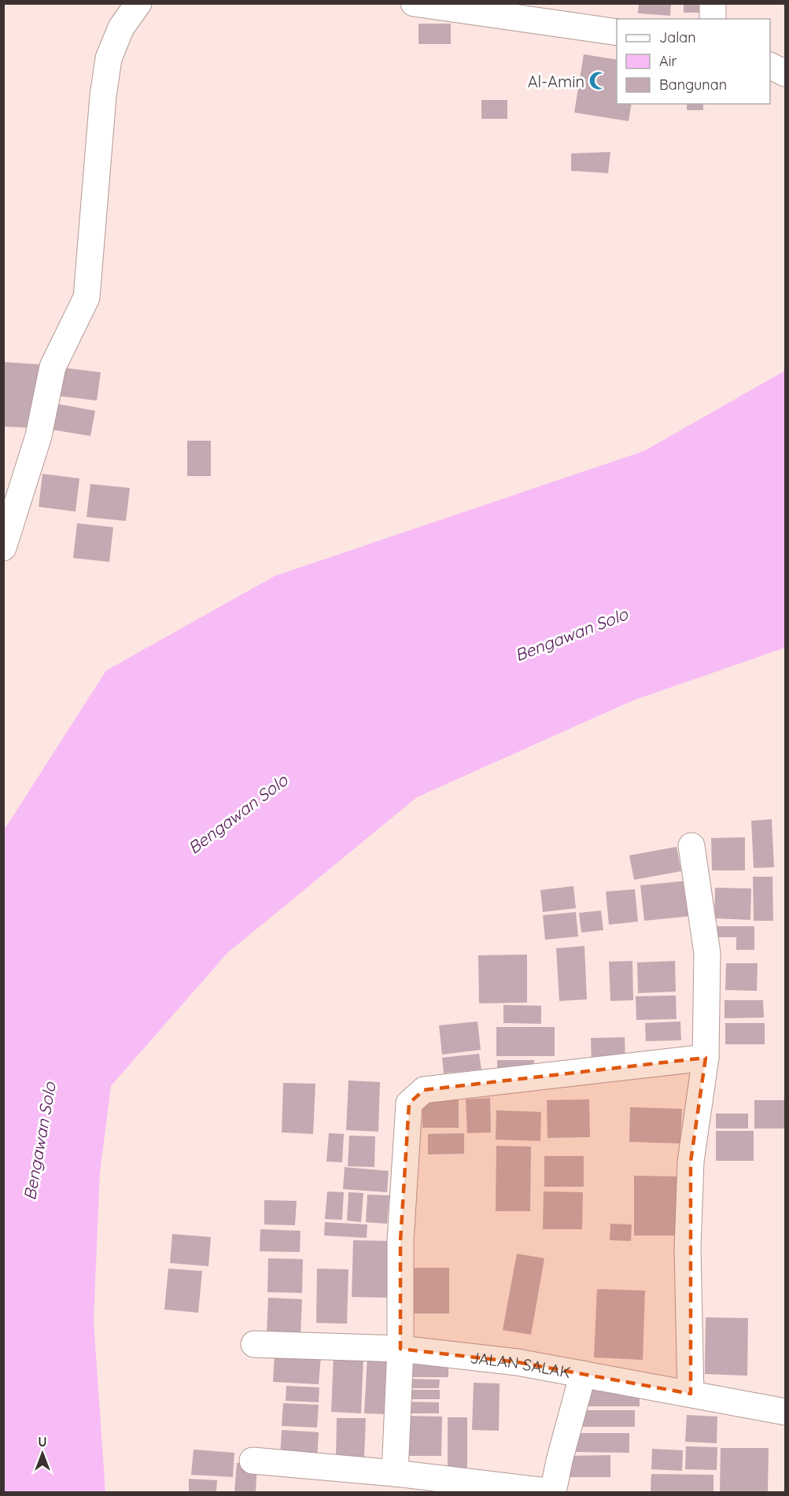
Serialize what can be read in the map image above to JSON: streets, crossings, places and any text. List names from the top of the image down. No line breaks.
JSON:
{"streets":{"street":["JALAN SALAK"]},"water":["Bengawan Solo"],"places":{"mosque":["Al-Amin"]},"legend":["Jalan","Air","Bangunan"],"north":"top"}
